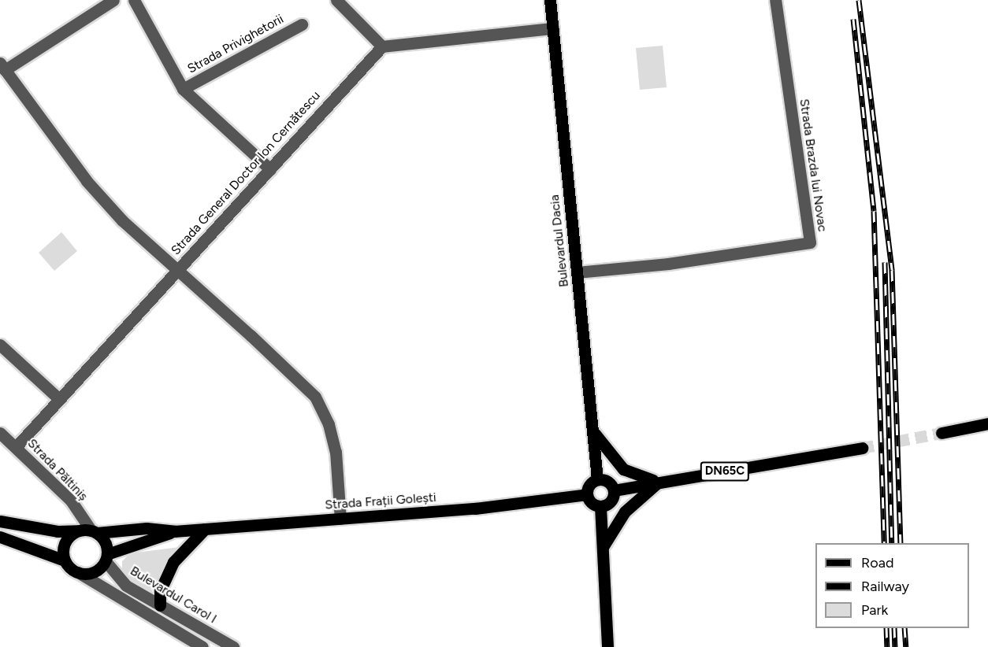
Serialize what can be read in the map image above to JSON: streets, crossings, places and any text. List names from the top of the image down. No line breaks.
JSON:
{"streets":{"main road":["Bulevardul Dacia","DN65C","Strada Frații Golești"],"street":["Strada Privighetorii","Strada Brazda lui Novac","Strada General Doctor Ion Cernătescu","Strada Păltiniș","Bulevardul Carol I"]},"crossings":[["Strada Privighetorii","Strada General Doctor Ion Cernătescu"],["Strada Brazda lui Novac","Bulevardul Dacia"],["Strada General Doctor Ion Cernătescu","Strada Păltiniș"],["Bulevardul Dacia","DN65C"],["Bulevardul Dacia","Strada Frații Golești"],["Strada Păltiniș","Strada Frații Golești"],["Strada Păltiniș","Bulevardul Carol I"],["DN65C","Strada Frații Golești"],["Strada Frații Golești","Bulevardul Carol I"]],"legend":["Road","Railway","Park"]}
